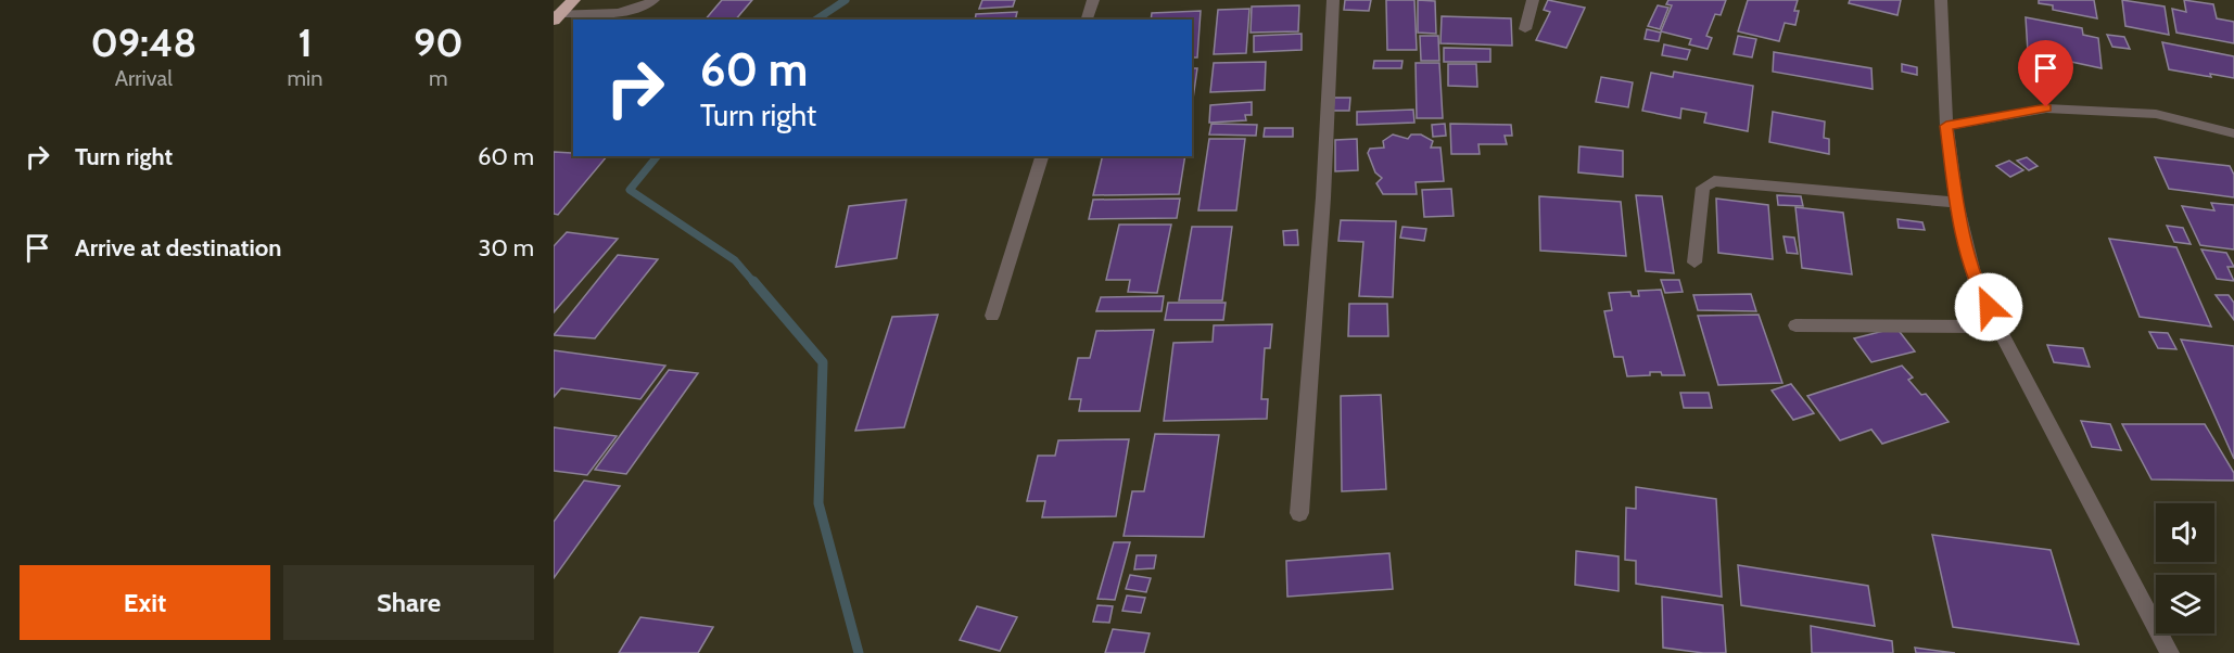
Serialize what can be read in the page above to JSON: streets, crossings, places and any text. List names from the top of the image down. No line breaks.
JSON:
{"page":{"eta":["09:48","Arrival","1","min","90","m"],"turn":["60 m","Turn right"],"list":[{"name":"Turn right","value":"60 m"},{"name":"Arrive at destination","value":"30 m"}],"buttons":["Exit","Share"]}}
